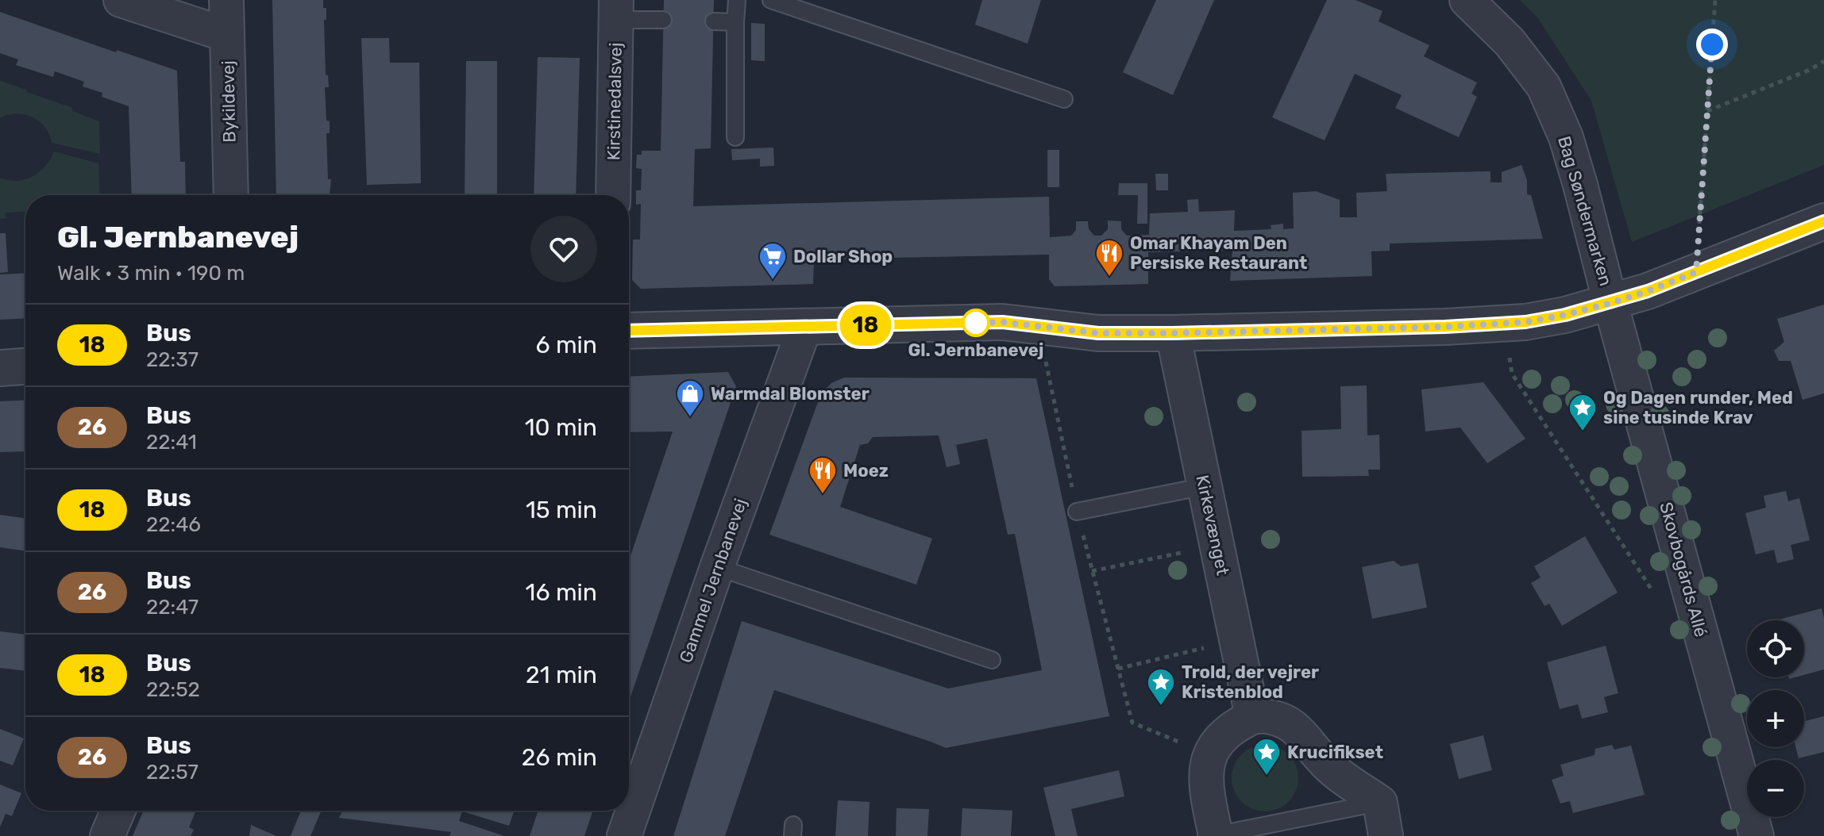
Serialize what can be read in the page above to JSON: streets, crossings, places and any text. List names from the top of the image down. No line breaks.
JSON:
{"streets":{"street":["Bykildevej","Kirstinedalsvej","Bag Søndermarken","Kirkevænget","Skovbogårds Allé","Gammel Jernbanevej"]},"crossings":[["Bag Søndermarken","Skovbogårds Allé"]],"places":{"restaurant":["Omar Khayam Den Persiske Restaurant","Moez"],"supermarket":["Dollar Shop"],"other":["Gl. Jernbanevej"],"shop":["Warmdal Blomster"],"place":["Og Dagen runder, Med sine tusinde Krav","Trold, der vejrer Kristenblod","Krucifikset"]},"lines":["bus line 18"],"page":{"on_map":"18","heading":["Gl. Jernbanevej","Walk · 3 min · 190 m"],"list":[{"mark":"18","name":"Bus","note":"22:37","value":"6 min"},{"mark":"26","name":"Bus","note":"22:41","value":"10 min"},{"mark":"18","name":"Bus","note":"22:46","value":"15 min"},{"mark":"26","name":"Bus","note":"22:47","value":"16 min"},{"mark":"18","name":"Bus","note":"22:52","value":"21 min"},{"mark":"26","name":"Bus","note":"22:57","value":"26 min"}],"map_buttons":["+","−"]}}
